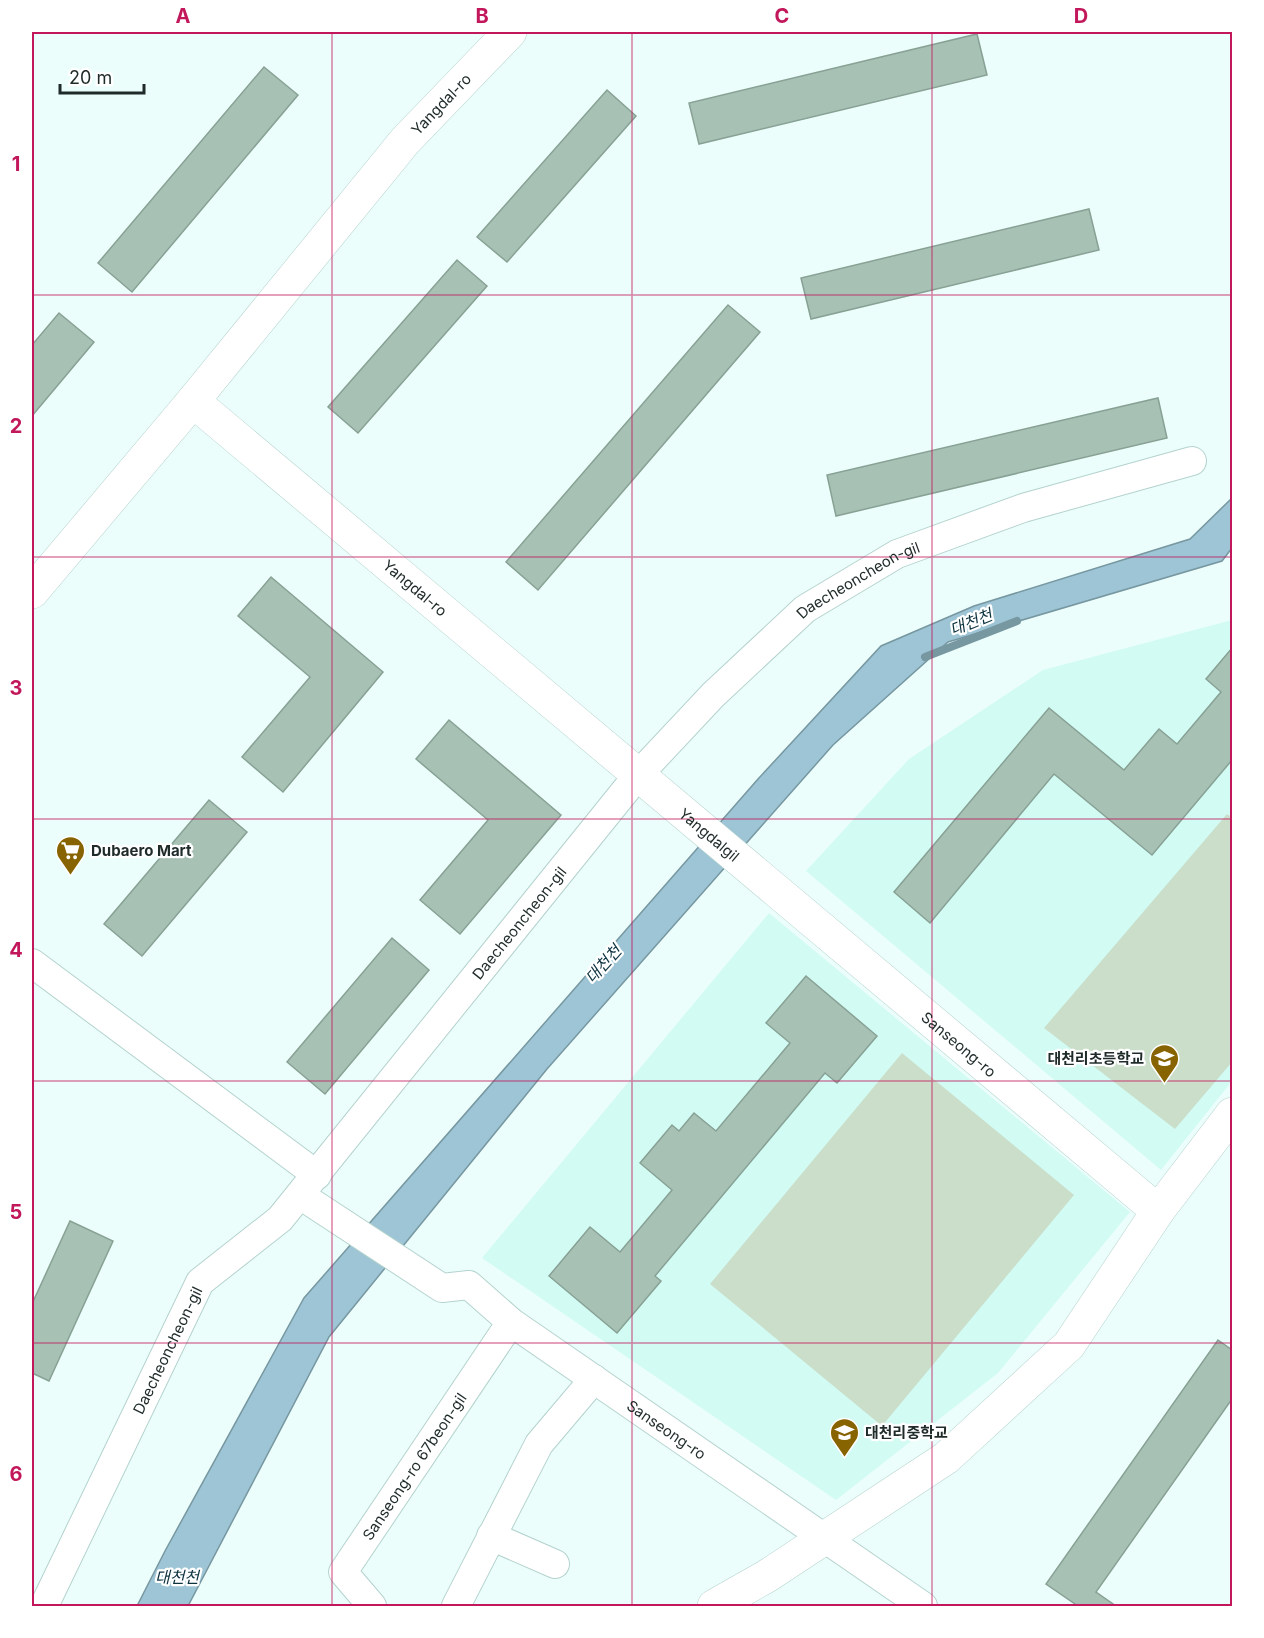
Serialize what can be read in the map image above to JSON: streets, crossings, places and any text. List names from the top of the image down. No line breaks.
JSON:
{"streets":{"main road":["Yangdal-ro","Yangdalgil","Sanseong-ro"],"street":["Daecheoncheon-gil","Sanseong-ro 67beon-gil"]},"crossings":[["Yangdal-ro","Daecheoncheon-gil"],["Yangdal-ro","Yangdalgil"],["Daecheoncheon-gil","Yangdalgil"],["Daecheoncheon-gil","Sanseong-ro"],["Yangdalgil","Sanseong-ro"],["Sanseong-ro","Sanseong-ro 67beon-gil"]],"water":["대천천"],"places":{"supermarket":["Dubaero Mart"],"school or university":["대천리초등학교","대천리중학교"]},"scale_bar":"20 m","grid":{"columns":["A","B","C","D"],"rows":["1","2","3","4","5","6"]}}
